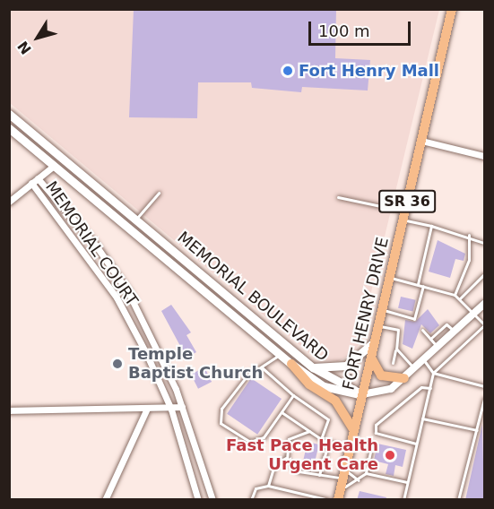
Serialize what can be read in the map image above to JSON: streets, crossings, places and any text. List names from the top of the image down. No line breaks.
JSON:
{"streets":{"main road":["SR 36","MEMORIAL BOULEVARD","FORT HENRY DRIVE"],"street":["MEMORIAL COURT"]},"crossings":[["MEMORIAL BOULEVARD","FORT HENRY DRIVE"]],"places":["Fort Henry Mall","Temple Baptist Church","Fast Pace Health Urgent Care"],"scale_bar":"100 m","north":"bottom left"}
